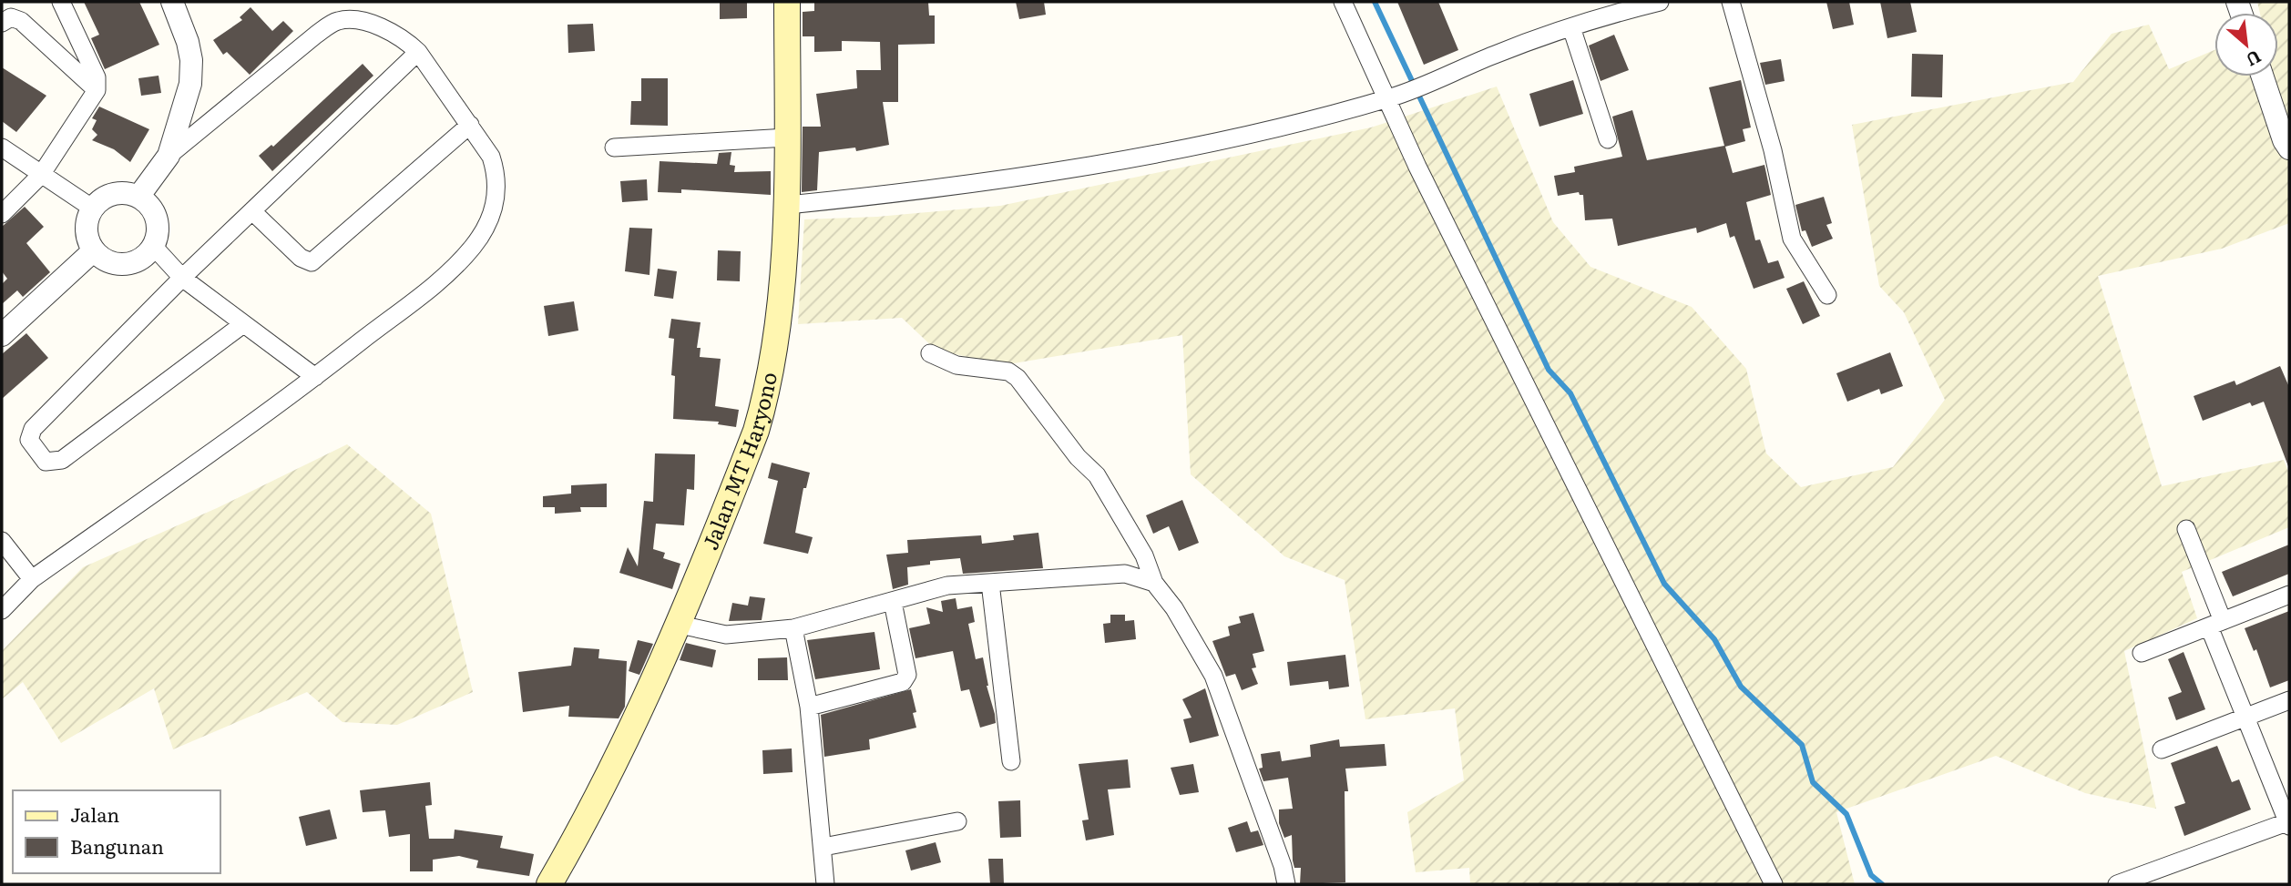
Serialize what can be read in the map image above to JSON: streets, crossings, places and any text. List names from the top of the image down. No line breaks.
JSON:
{"streets":{"main road":["Jalan MT Haryono"]},"legend":["Jalan","Bangunan"],"north":"bottom right"}
